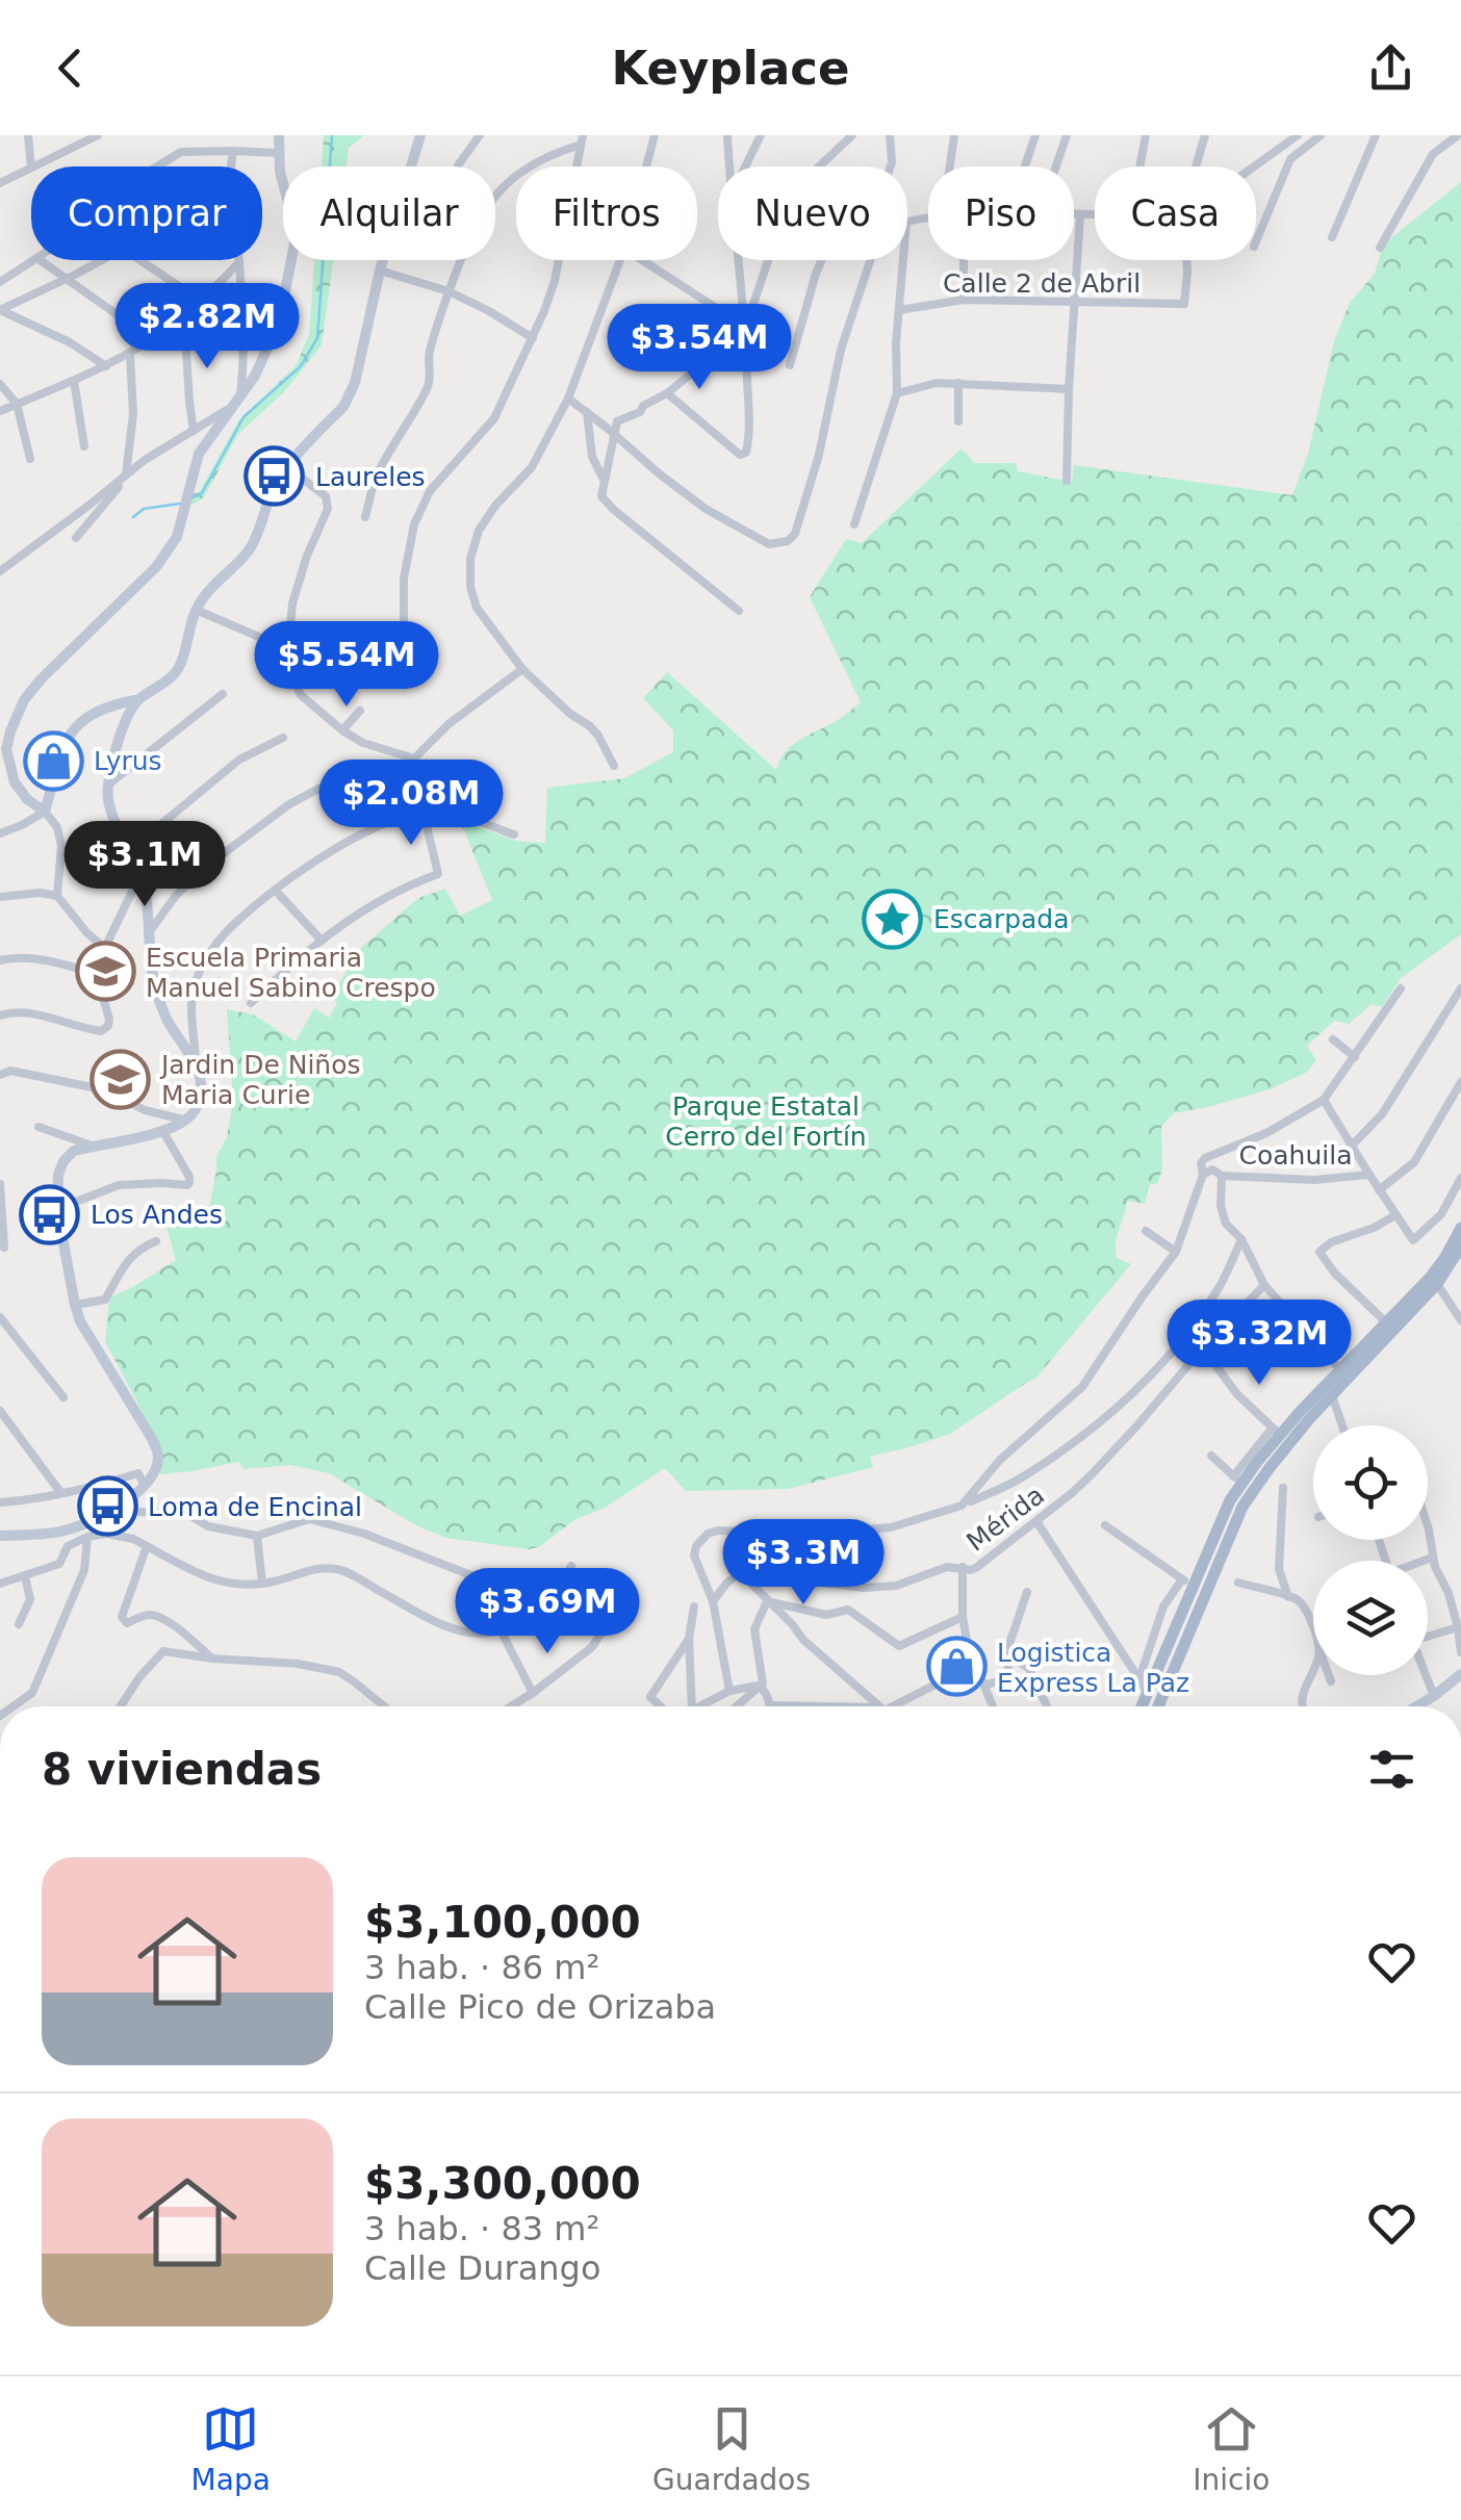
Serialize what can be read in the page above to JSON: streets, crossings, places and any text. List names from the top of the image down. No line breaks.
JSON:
{"streets":{"street":["Calle 2 de Abril","Coahuila","Mérida"]},"parks":["Parque Estatal Cerro del Fortín"],"places":{"bus stop":["Laureles","Los Andes","Loma de Encinal"],"shop":["Lyrus","Logistica Express La Paz"],"place":["Escarpada"],"school or university":["Escuela Primaria Manuel Sabino Crespo","Jardin De Niños Maria Curie"]},"page":{"header":"Keyplace","chip":["Comprar","Alquilar","Filtros","Nuevo","Piso","Casa"],"price":["$2.82M","$3.54M","$5.54M","$2.08M","$3.1M","$3.32M","$3.3M","$3.69M"],"heading":"8 viviendas","list":[{"name":"$3,100,000","note":"3 hab. · 86 m² · Calle Pico de Orizaba"},{"name":"$3,300,000","note":"3 hab. · 83 m² · Calle Durango"}],"tabs":["Mapa","Guardados","Inicio"]}}
